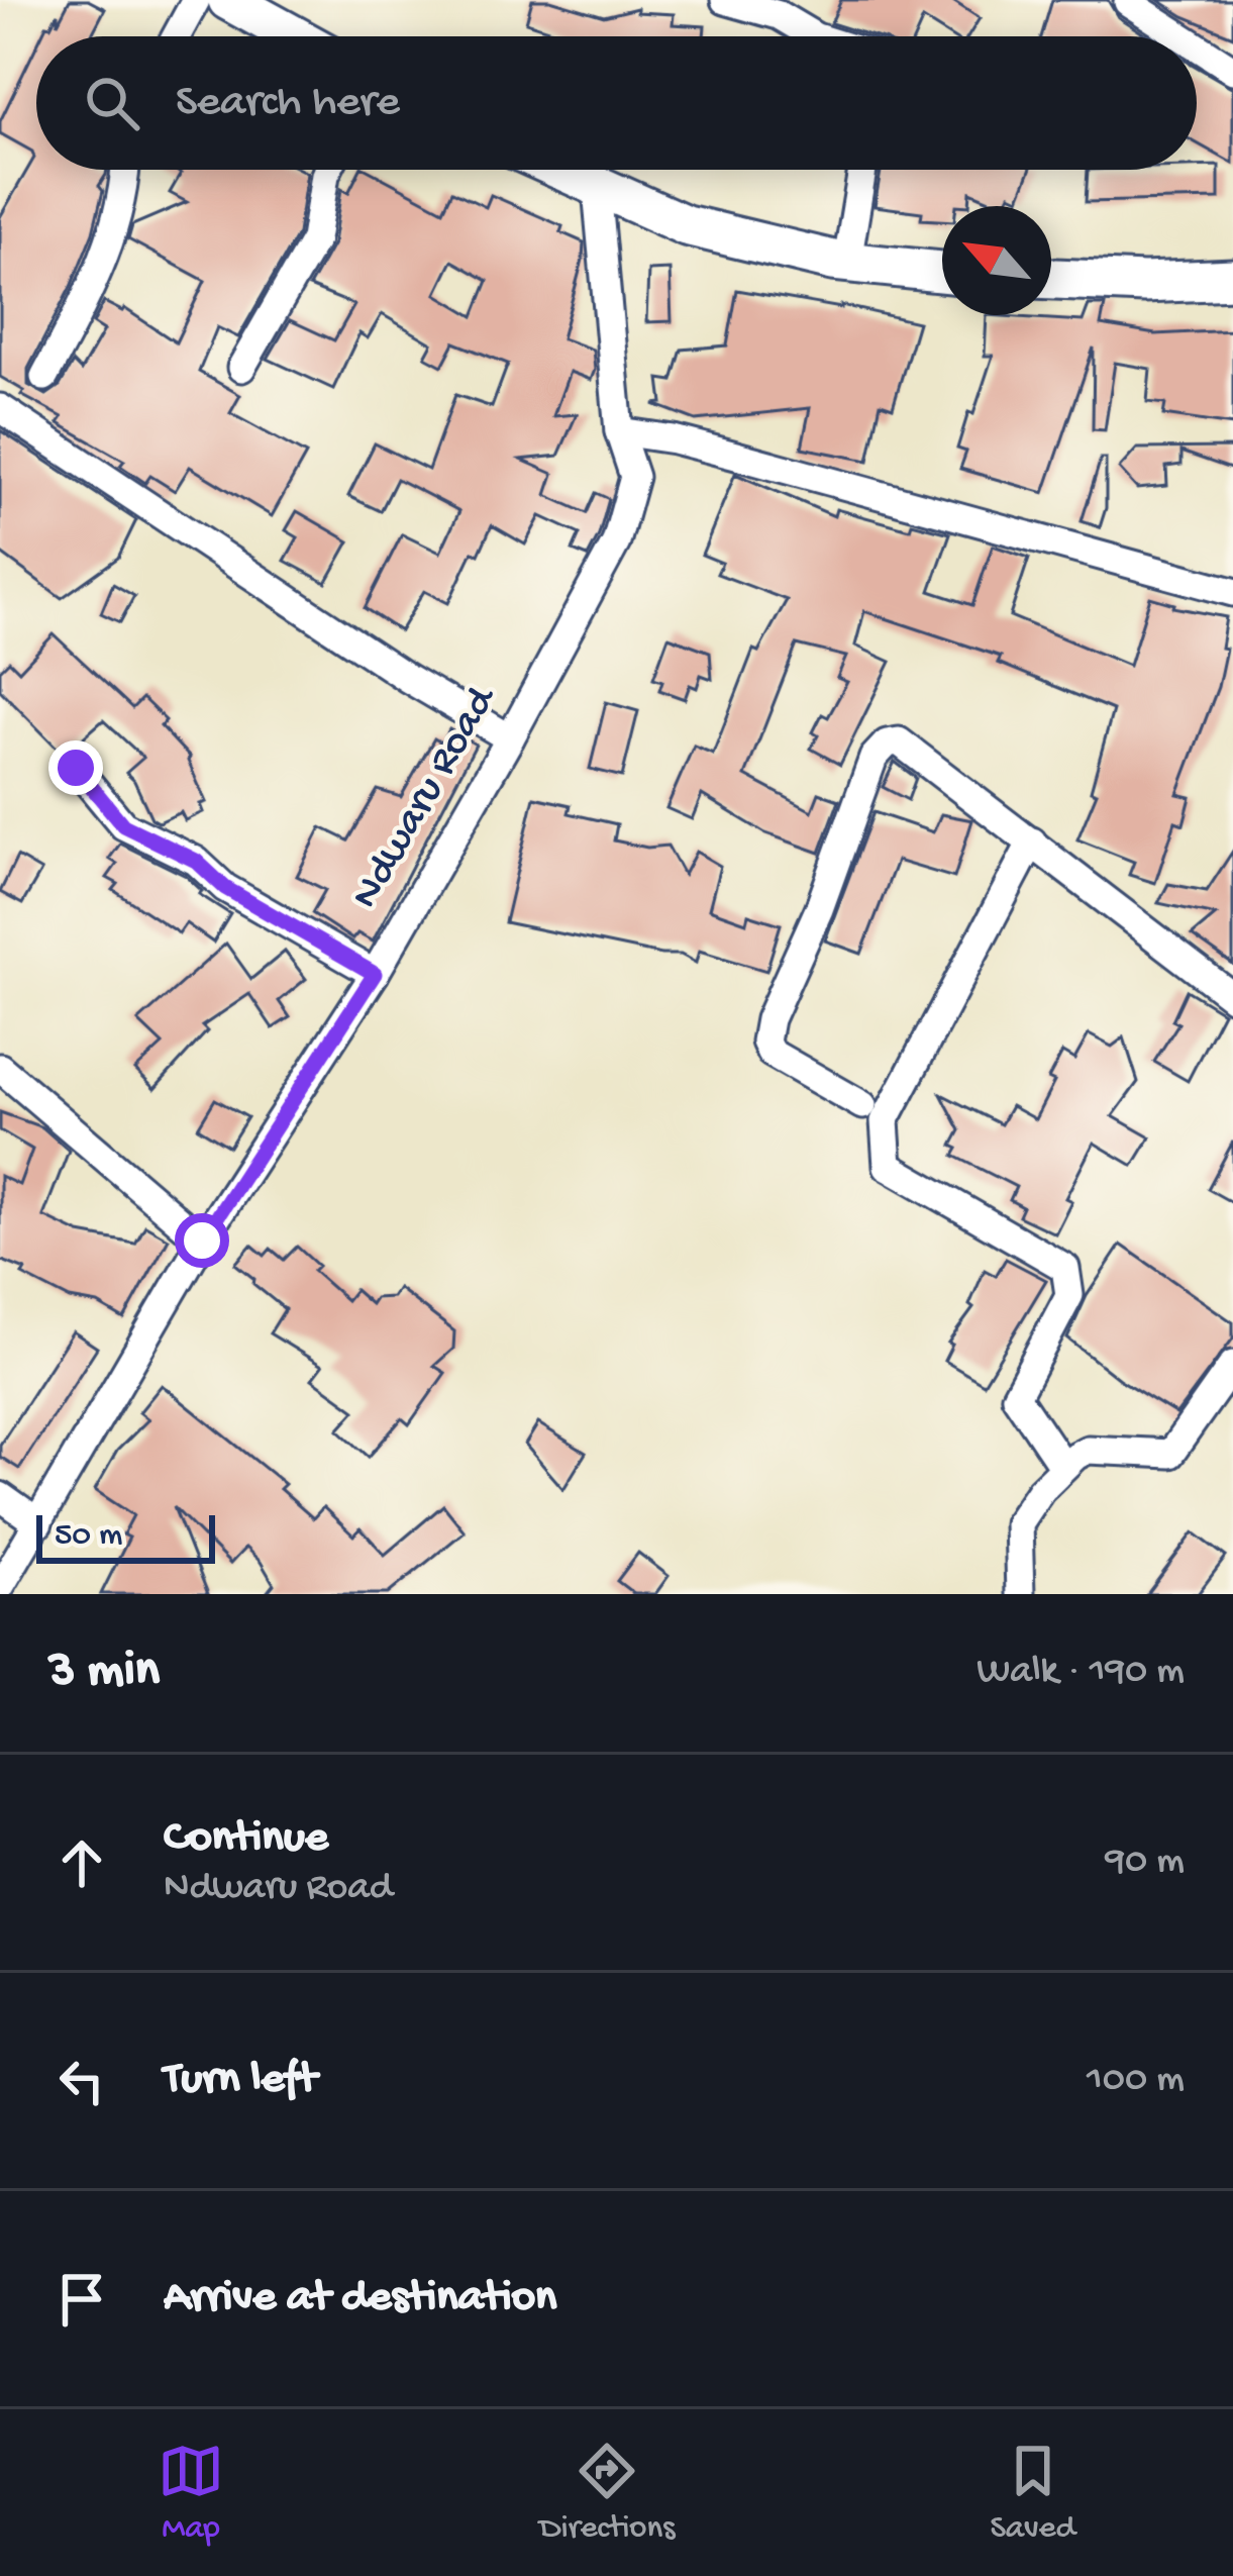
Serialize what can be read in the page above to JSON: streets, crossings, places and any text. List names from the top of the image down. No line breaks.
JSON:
{"streets":{"street":["Ndwaru Road"]},"scale_bar":"50 m","north":"top left","page":{"search":"Search here","scale":"50 m","heading":["3 min","Walk · 190 m"],"list":[["Continue","Ndwaru Road","90 m"],["Turn left","100 m"],"Arrive at destination"],"nav":["Map","Directions","Saved"]}}
